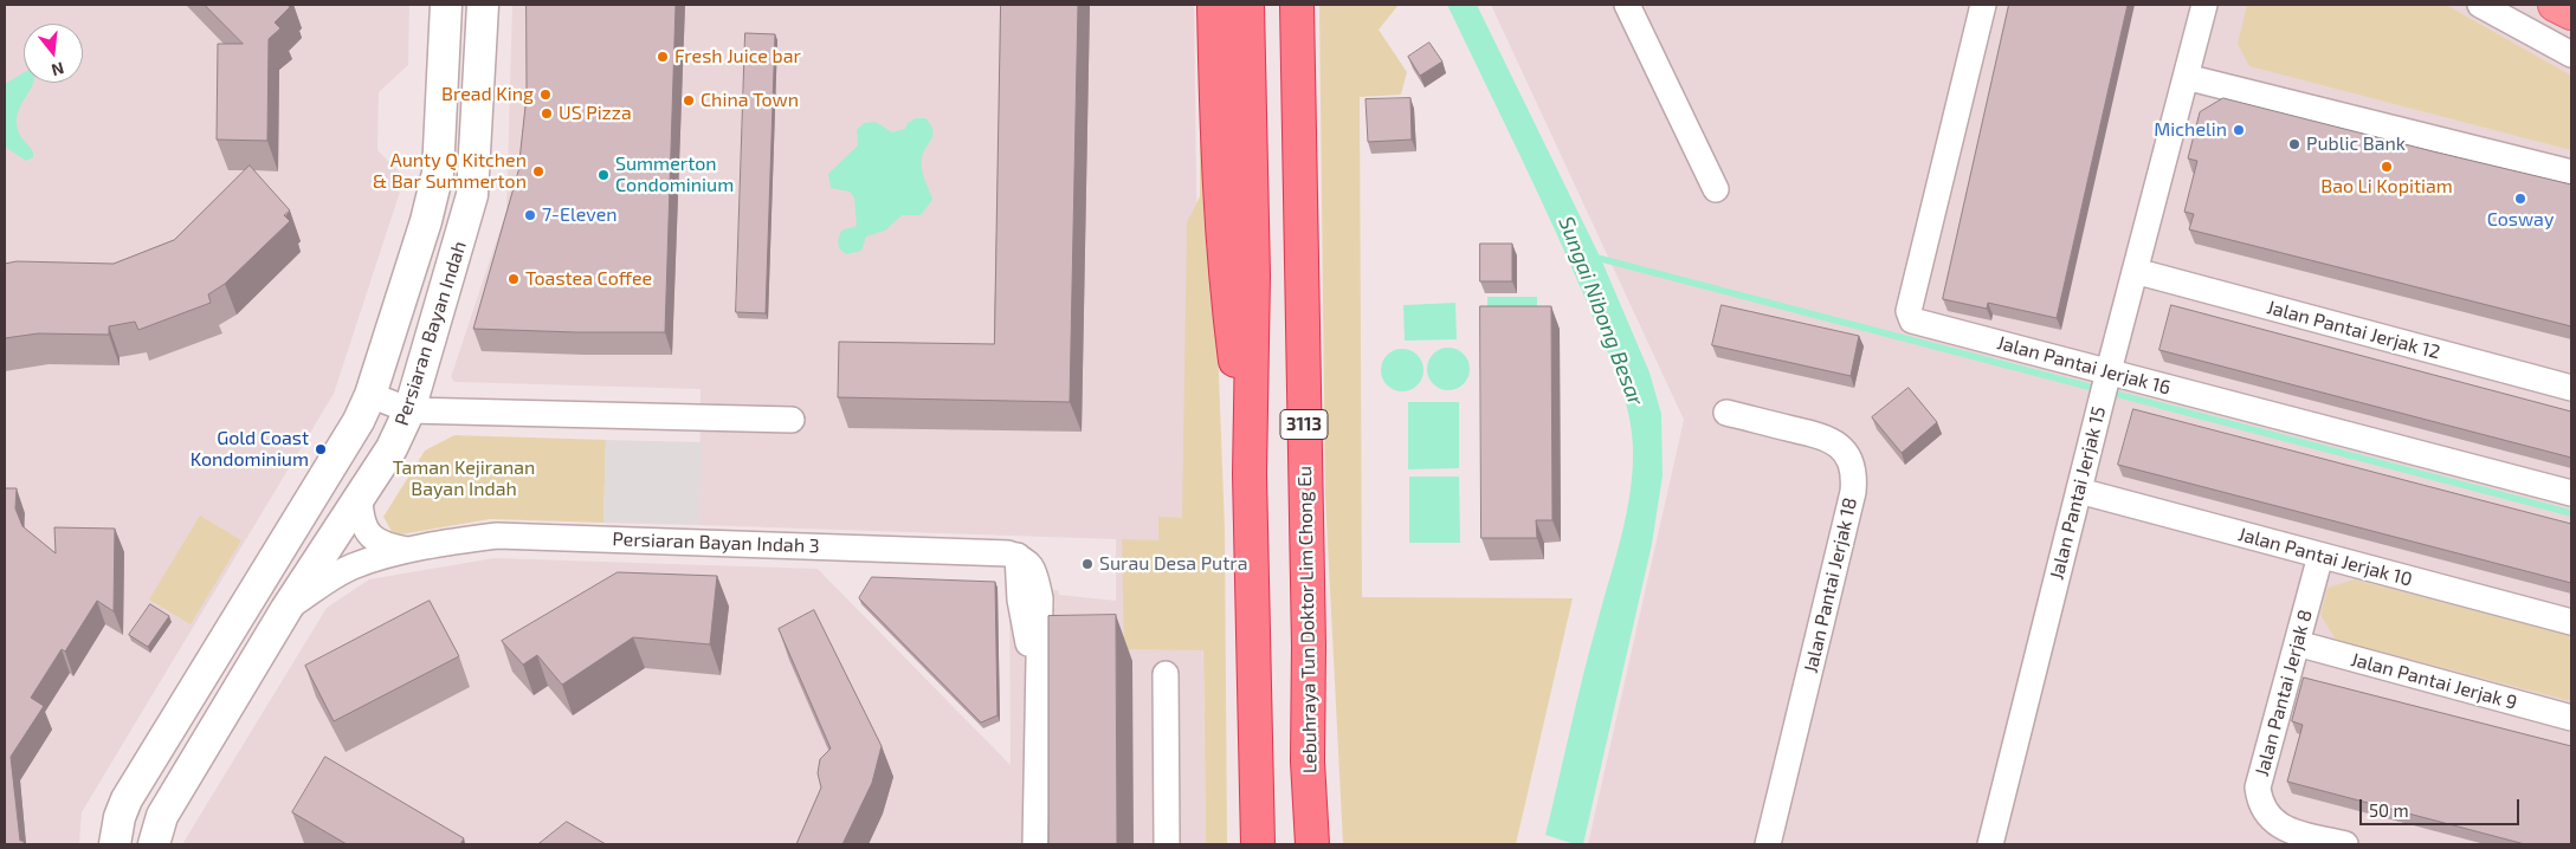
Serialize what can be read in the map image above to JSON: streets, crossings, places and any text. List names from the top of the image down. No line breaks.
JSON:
{"streets":{"highway":["3113","Lebuhraya Tun Doktor Lim Chong Eu"],"street":["Jalan Pantai Jerjak 12","Persiaran Bayan Indah","Jalan Pantai Jerjak 16","Jalan Pantai Jerjak 15","Persiaran Bayan Indah 3","Jalan Pantai Jerjak 10","Jalan Pantai Jerjak 18","Jalan Pantai Jerjak 9","Jalan Pantai Jerjak 8"]},"crossings":[["Jalan Pantai Jerjak 12","Jalan Pantai Jerjak 15"],["Persiaran Bayan Indah","Persiaran Bayan Indah 3"],["Jalan Pantai Jerjak 16","Jalan Pantai Jerjak 15"],["Jalan Pantai Jerjak 15","Jalan Pantai Jerjak 10"],["Jalan Pantai Jerjak 10","Jalan Pantai Jerjak 8"],["Jalan Pantai Jerjak 9","Jalan Pantai Jerjak 8"]],"water":["Sungai Nibong Besar"],"parks":["Taman Kejiranan Bayan Indah"],"places":["Fresh Juice bar","Bread King","China Town","US Pizza","Michelin","Public Bank","Bao Li Kopitiam","Aunty Q Kitchen & Bar Summerton","Summerton Condominium","Cosway","7-Eleven","Toastea Coffee","Gold Coast Kondominium","Surau Desa Putra"],"scale_bar":"50 m","north":"bottom"}
